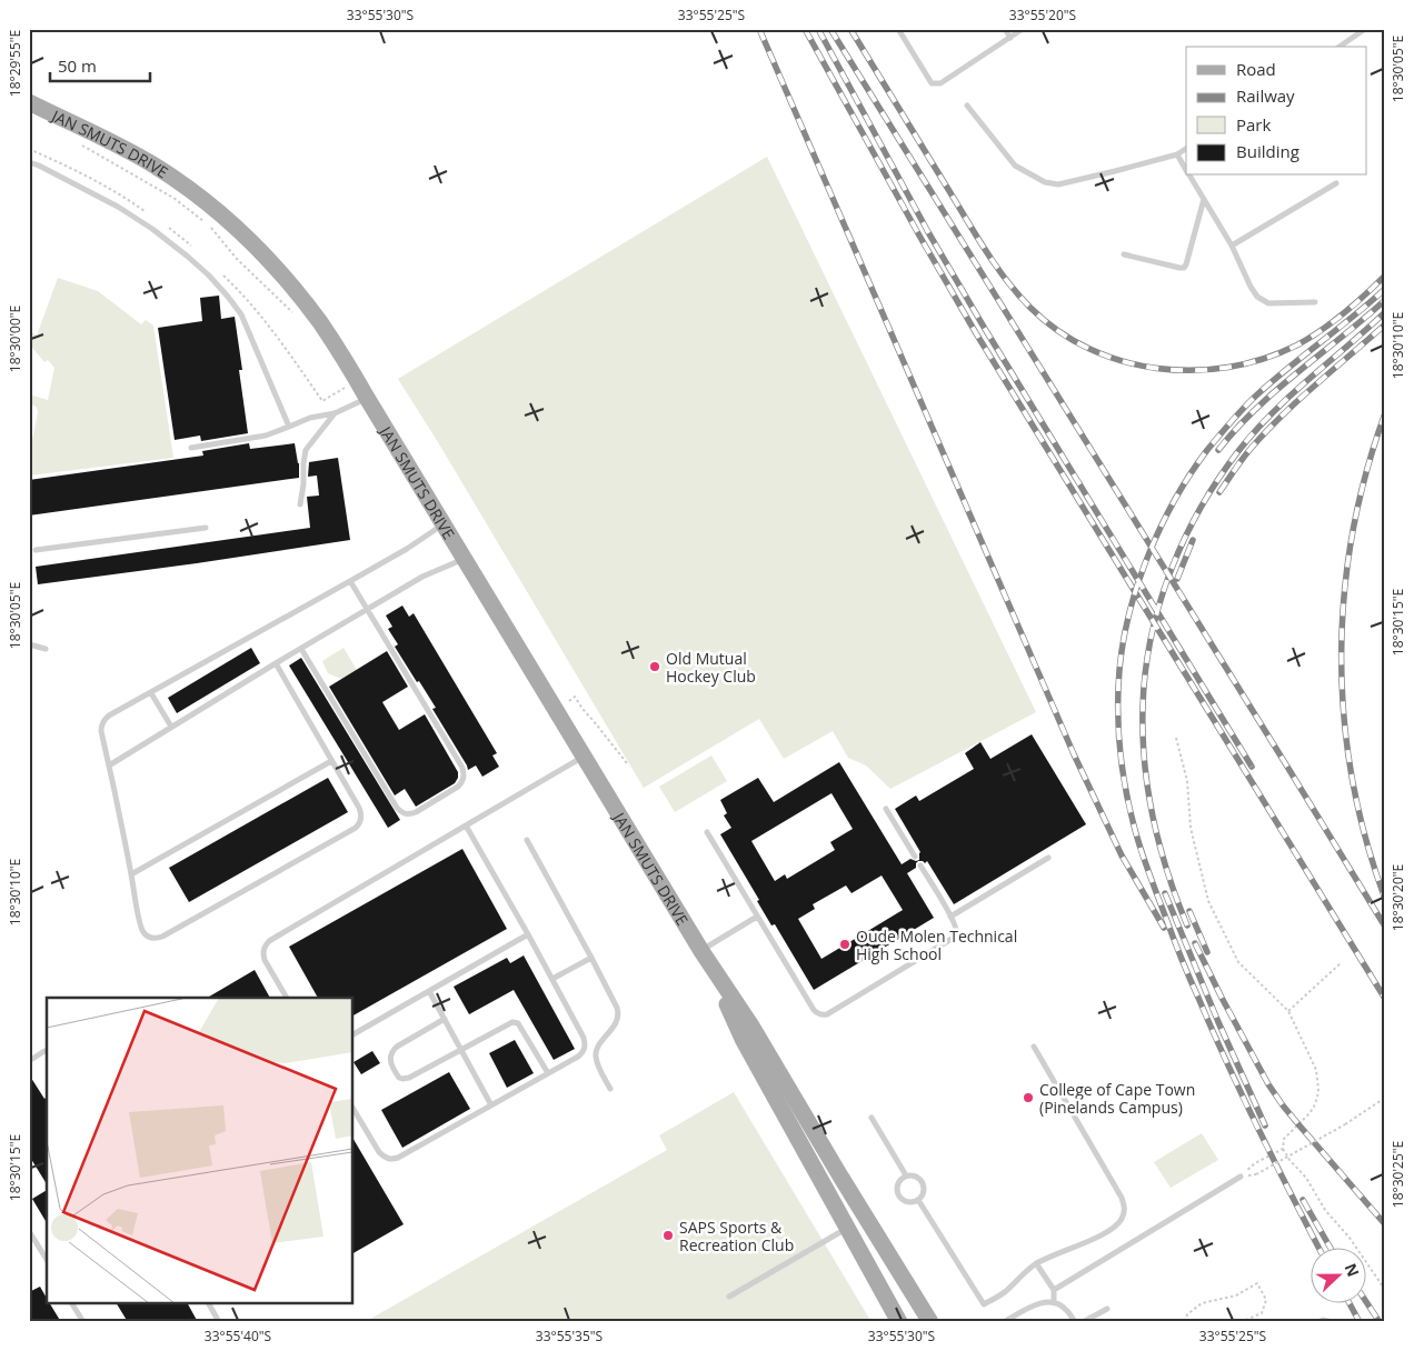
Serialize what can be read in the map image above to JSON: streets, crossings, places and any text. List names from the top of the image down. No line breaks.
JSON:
{"streets":{"main road":["JAN SMUTS DRIVE"]},"places":["Old Mutual Hockey Club","Oude Molen Technical High School","College of Cape Town (Pinelands Campus)","SAPS Sports & Recreation Club"],"legend":["Road","Railway","Park","Building"],"scale_bar":"50 m","north":"right","coordinates":["33°55'30\"S","33°55'25\"S","33°55'20\"S","18°29'55\"E","18°30'05\"E","18°30'00\"E","18°30'10\"E","18°30'15\"E","18°30'20\"E","18°30'25\"E","33°55'40\"S","33°55'35\"S"]}
